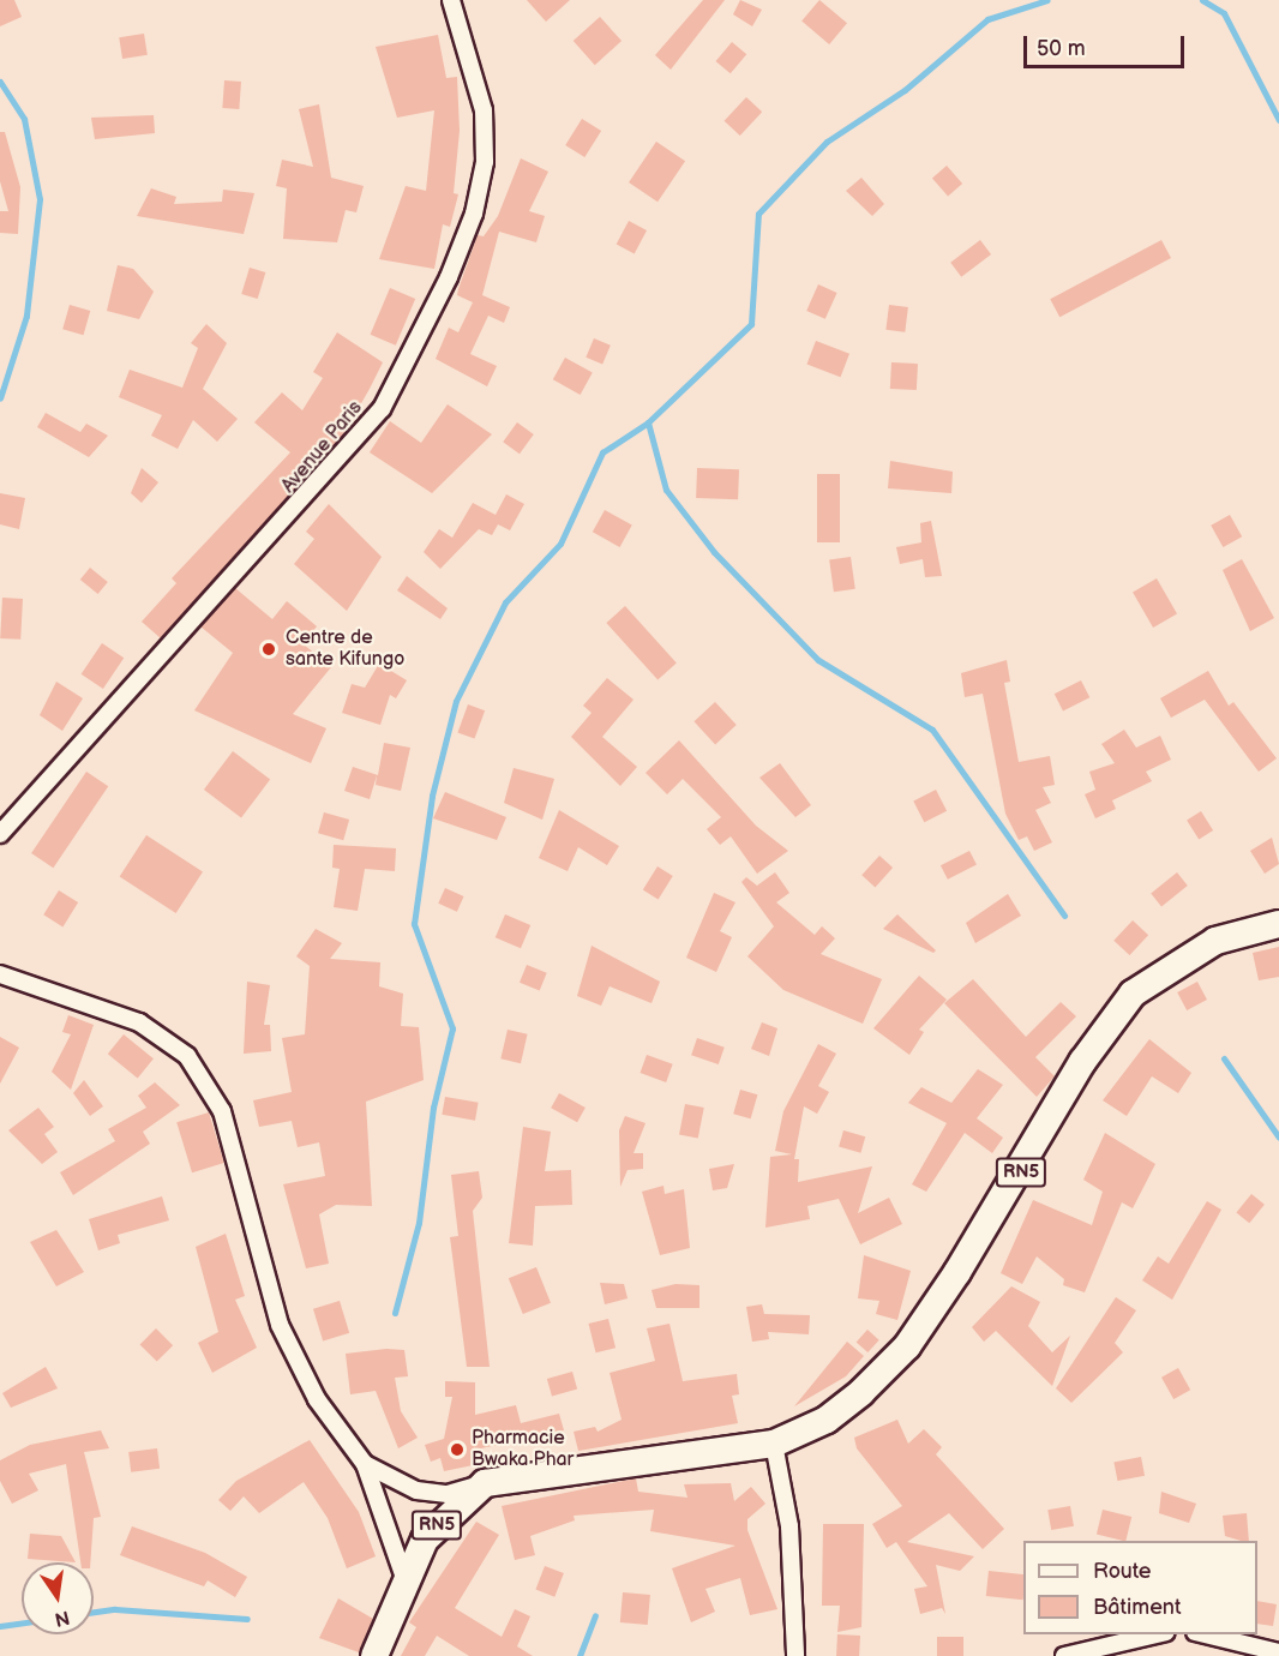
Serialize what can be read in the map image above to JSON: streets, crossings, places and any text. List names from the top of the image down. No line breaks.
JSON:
{"streets":{"highway":["RN5"],"street":["Avenue Paris"]},"places":["Centre de sante Kifungo","Pharmacie Bwaka Phar"],"legend":["Route","Bâtiment"],"scale_bar":"50 m","north":"bottom"}
